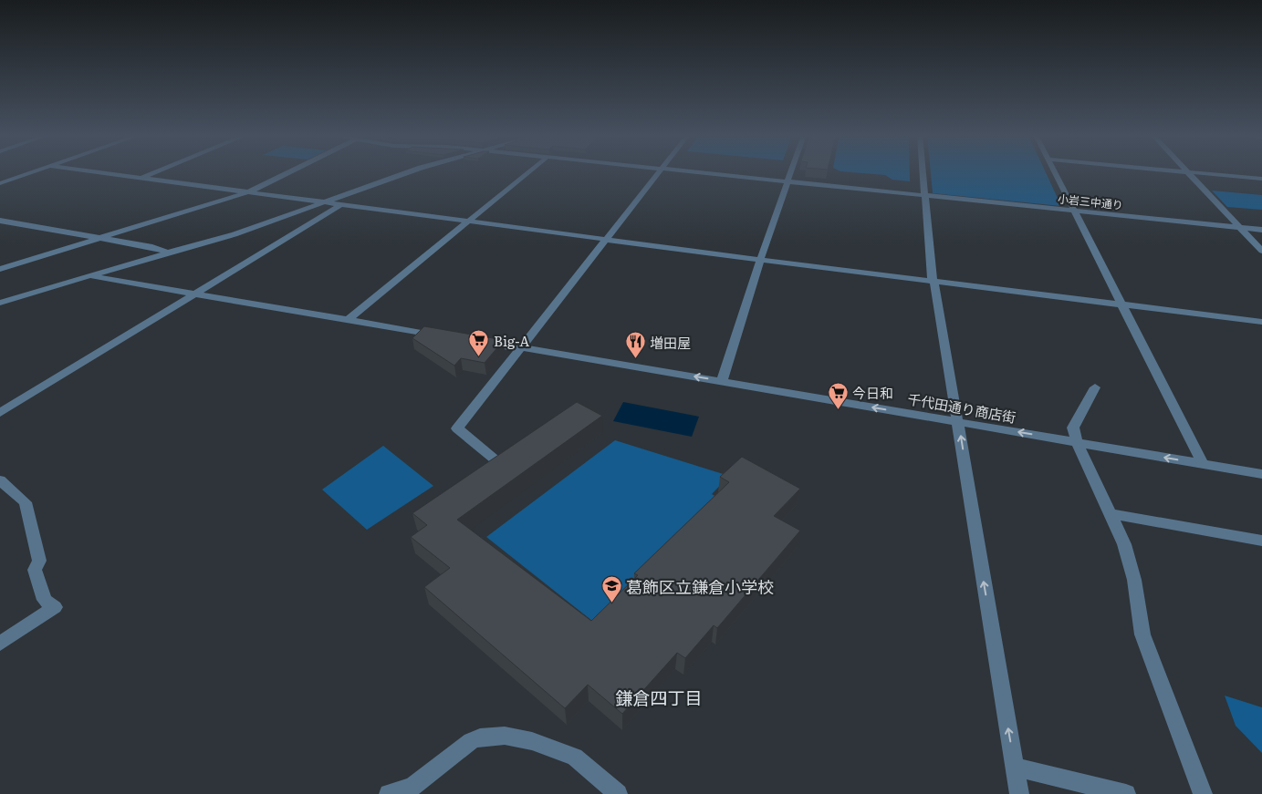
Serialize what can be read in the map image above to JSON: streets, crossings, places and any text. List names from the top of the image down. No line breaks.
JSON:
{"streets":{"street":["小岩三中通り","千代田通り商店街"]},"one_way":["千代田通り商店街"],"districts":["鎌倉四丁目"],"places":{"supermarket":["Big-A","今日和"],"restaurant":["増田屋"],"school or university":["葛飾区立鎌倉小学校"]}}
